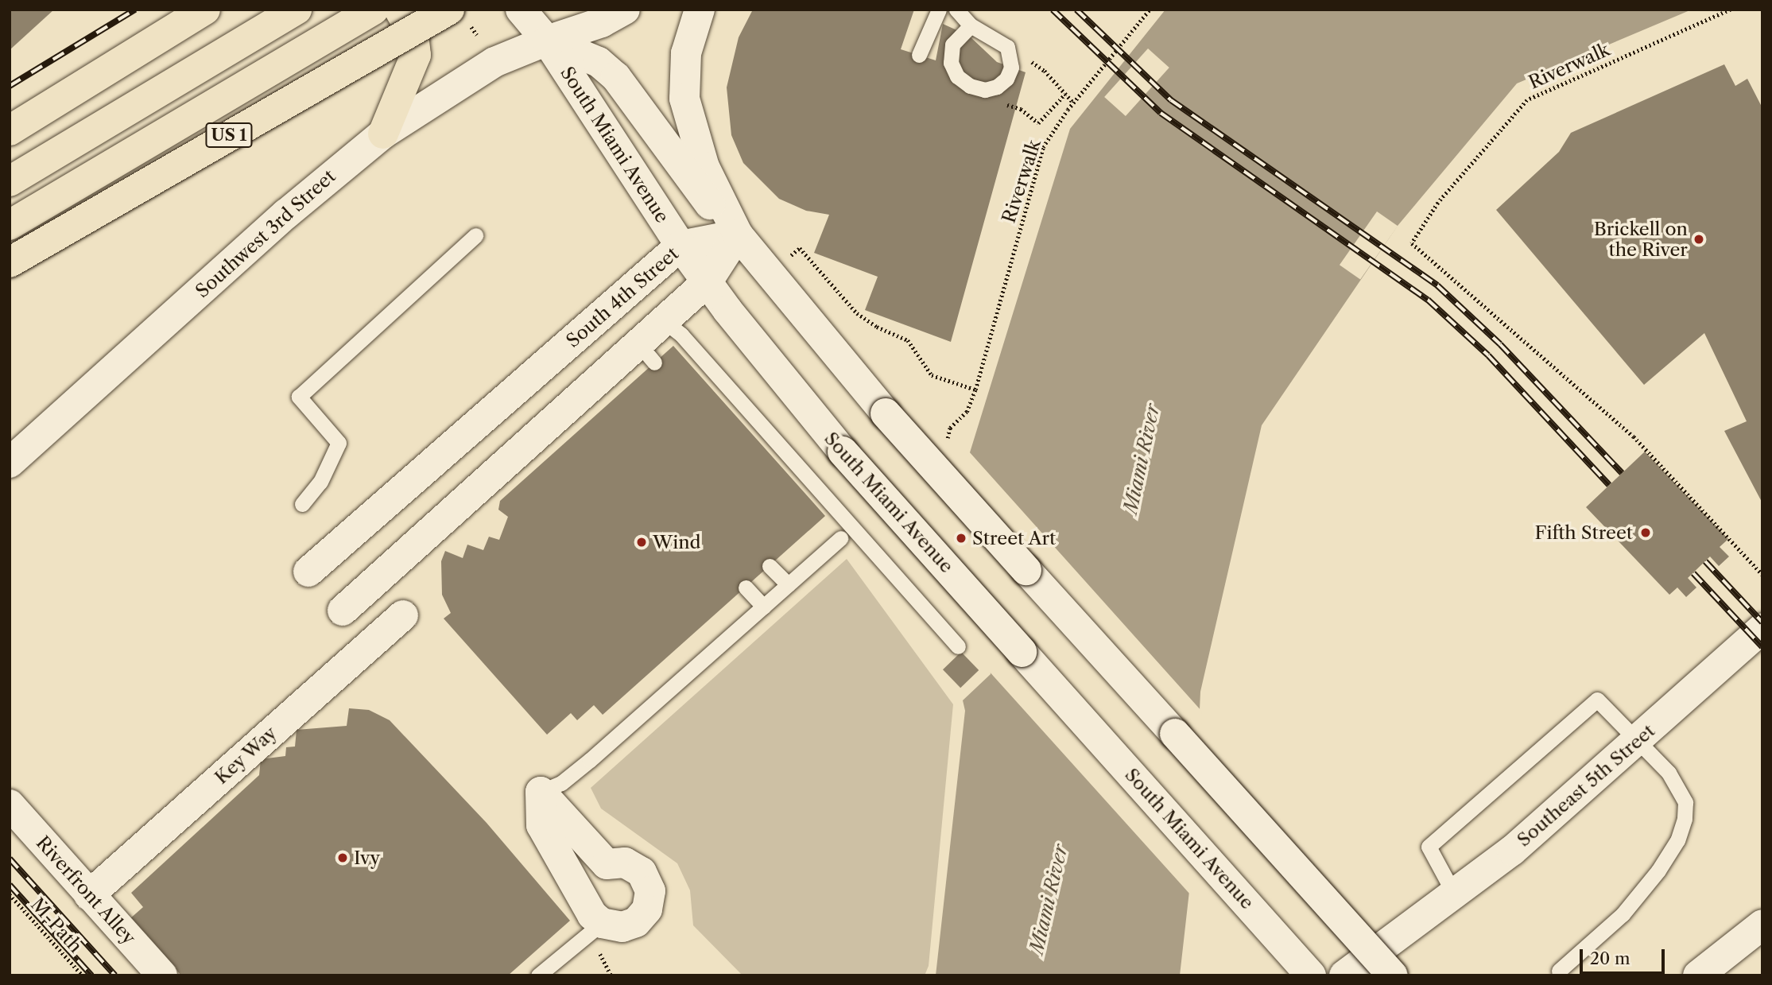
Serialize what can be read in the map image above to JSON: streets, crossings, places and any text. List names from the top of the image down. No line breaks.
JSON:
{"streets":{"highway":["US 1"],"street":["South Miami Avenue","Southwest 3rd Street","South 4th Street","Key Way","Southeast 5th Street","Riverfront Alley"],"path":["Riverwalk","M-Path"]},"crossings":[["South Miami Avenue","Southwest 3rd Street"],["South Miami Avenue","South 4th Street"],["Key Way","Riverfront Alley"]],"water":["Miami River"],"places":["Brickell on the River","Fifth Street","Street Art","Wind","Ivy"],"scale_bar":"20 m"}
